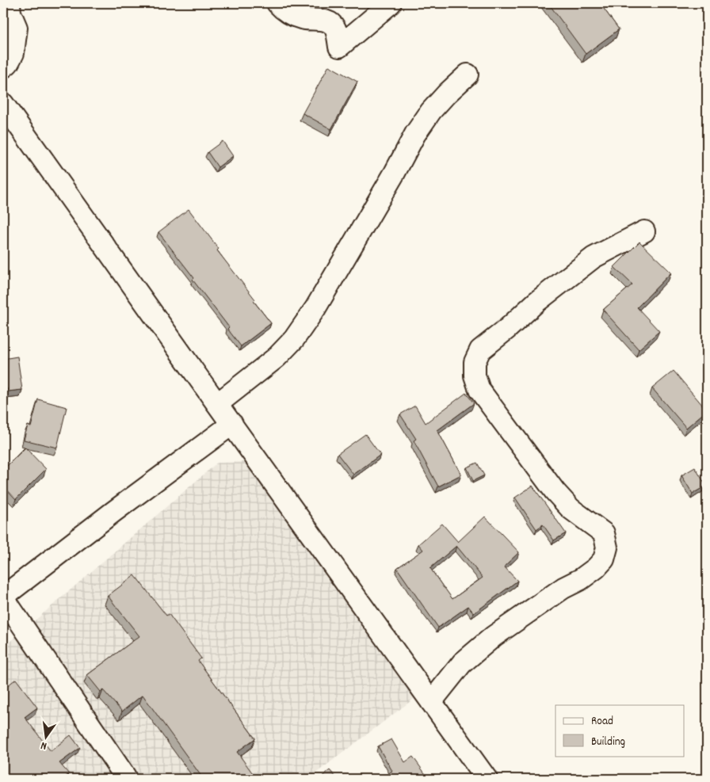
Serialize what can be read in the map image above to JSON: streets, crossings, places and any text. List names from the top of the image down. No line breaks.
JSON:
{"legend":["Road","Building"],"north":"bottom"}
